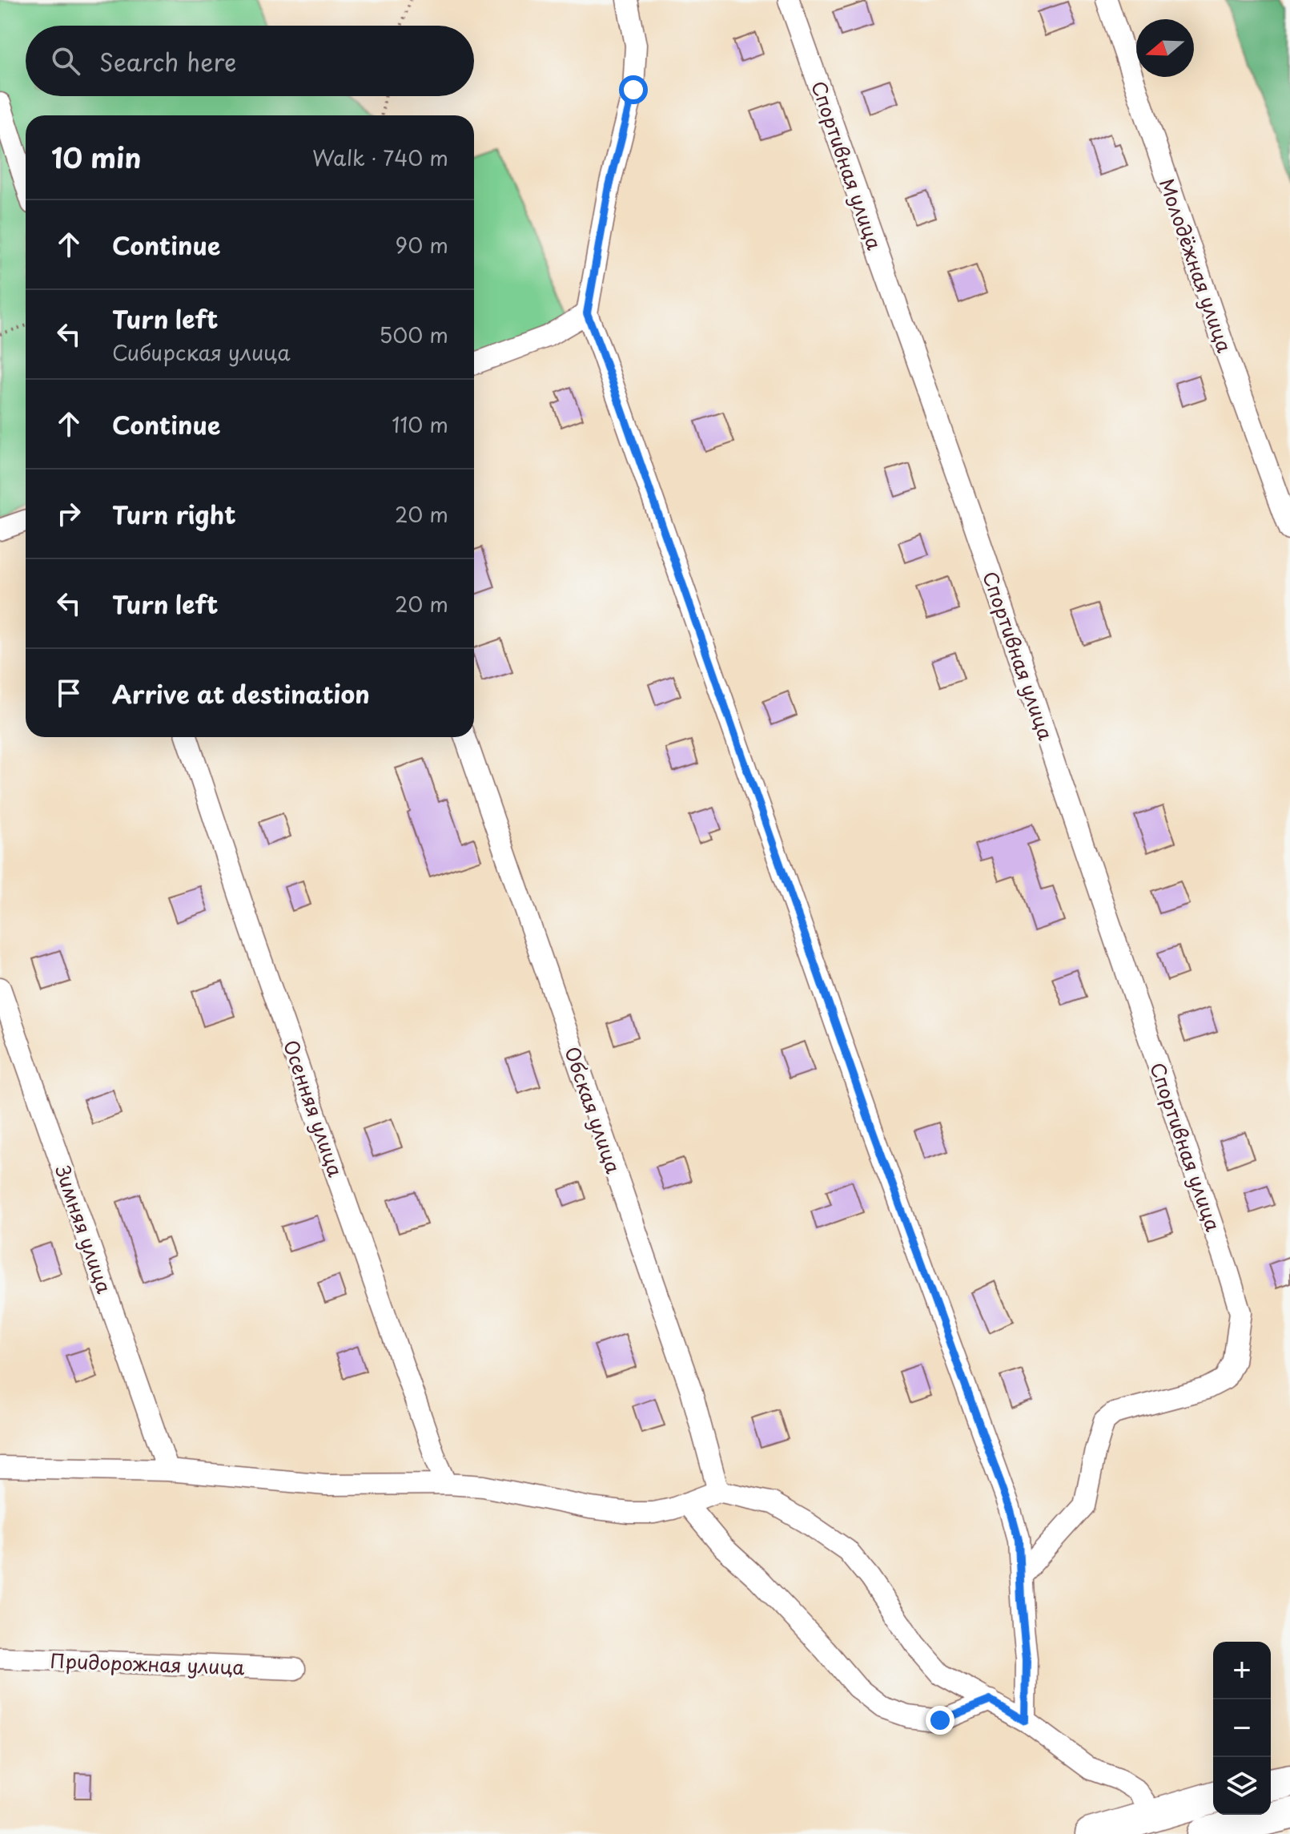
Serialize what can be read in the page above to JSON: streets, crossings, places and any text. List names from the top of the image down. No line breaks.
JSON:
{"streets":{"street":["Спортивная улица","Молодёжная улица","Осенняя улица","Обская улица","Зимняя улица","Придорожная улица"]},"north":"left","page":{"search":"Search here","heading":["10 min","Walk · 740 m"],"list":[["Continue","90 m"],["Turn left","Сибирская улица","500 m"],["Continue","110 m"],["Turn right","20 m"],["Turn left","20 m"],"Arrive at destination"],"map_buttons":["+","−"]}}
